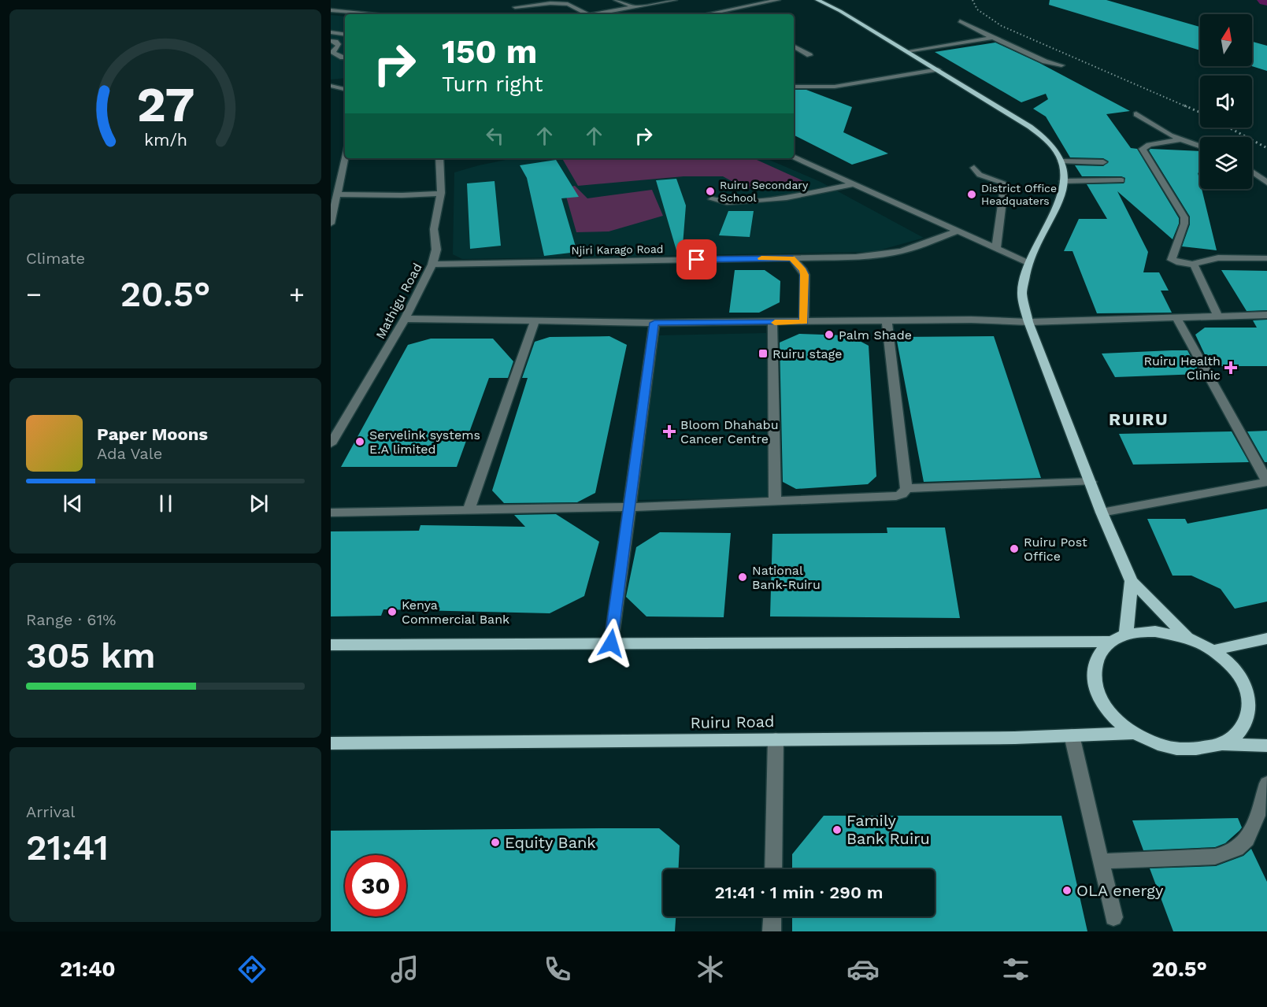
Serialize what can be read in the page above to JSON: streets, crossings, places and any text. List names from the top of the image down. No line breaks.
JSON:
{"streets":{"main road":["Ruiru Road"],"street":["Njiri Karago Road","Mathigu Road"]},"crossings":[["Njiri Karago Road","Mathigu Road"]],"districts":["RUIRU"],"places":{"other":["Ruiru Secondary School","District Office Headquaters","Palm Shade","Servelink systems E.A limited","Ruiru Post Office","National Bank-Ruiru","Kenya Commercial Bank","Family Bank Ruiru","Equity Bank","OLA energy"],"transit":["Ruiru stage"],"health":["Ruiru Health Clinic","Bloom Dhahabu Cancer Centre"]},"north":"top","page":{"turn":["150 m","Turn right"],"tile":["Climate",["Range · 61%","305 km"],["Arrival","21:41"]],"heat":["−","20.5°","+"],"song":["Paper Moons","Ada Vale"],"limit":"30","trip":"21:41 · 1 min · 290 m","tabs":["21:40","20.5°"],"gauge":["27","km/h"]}}
